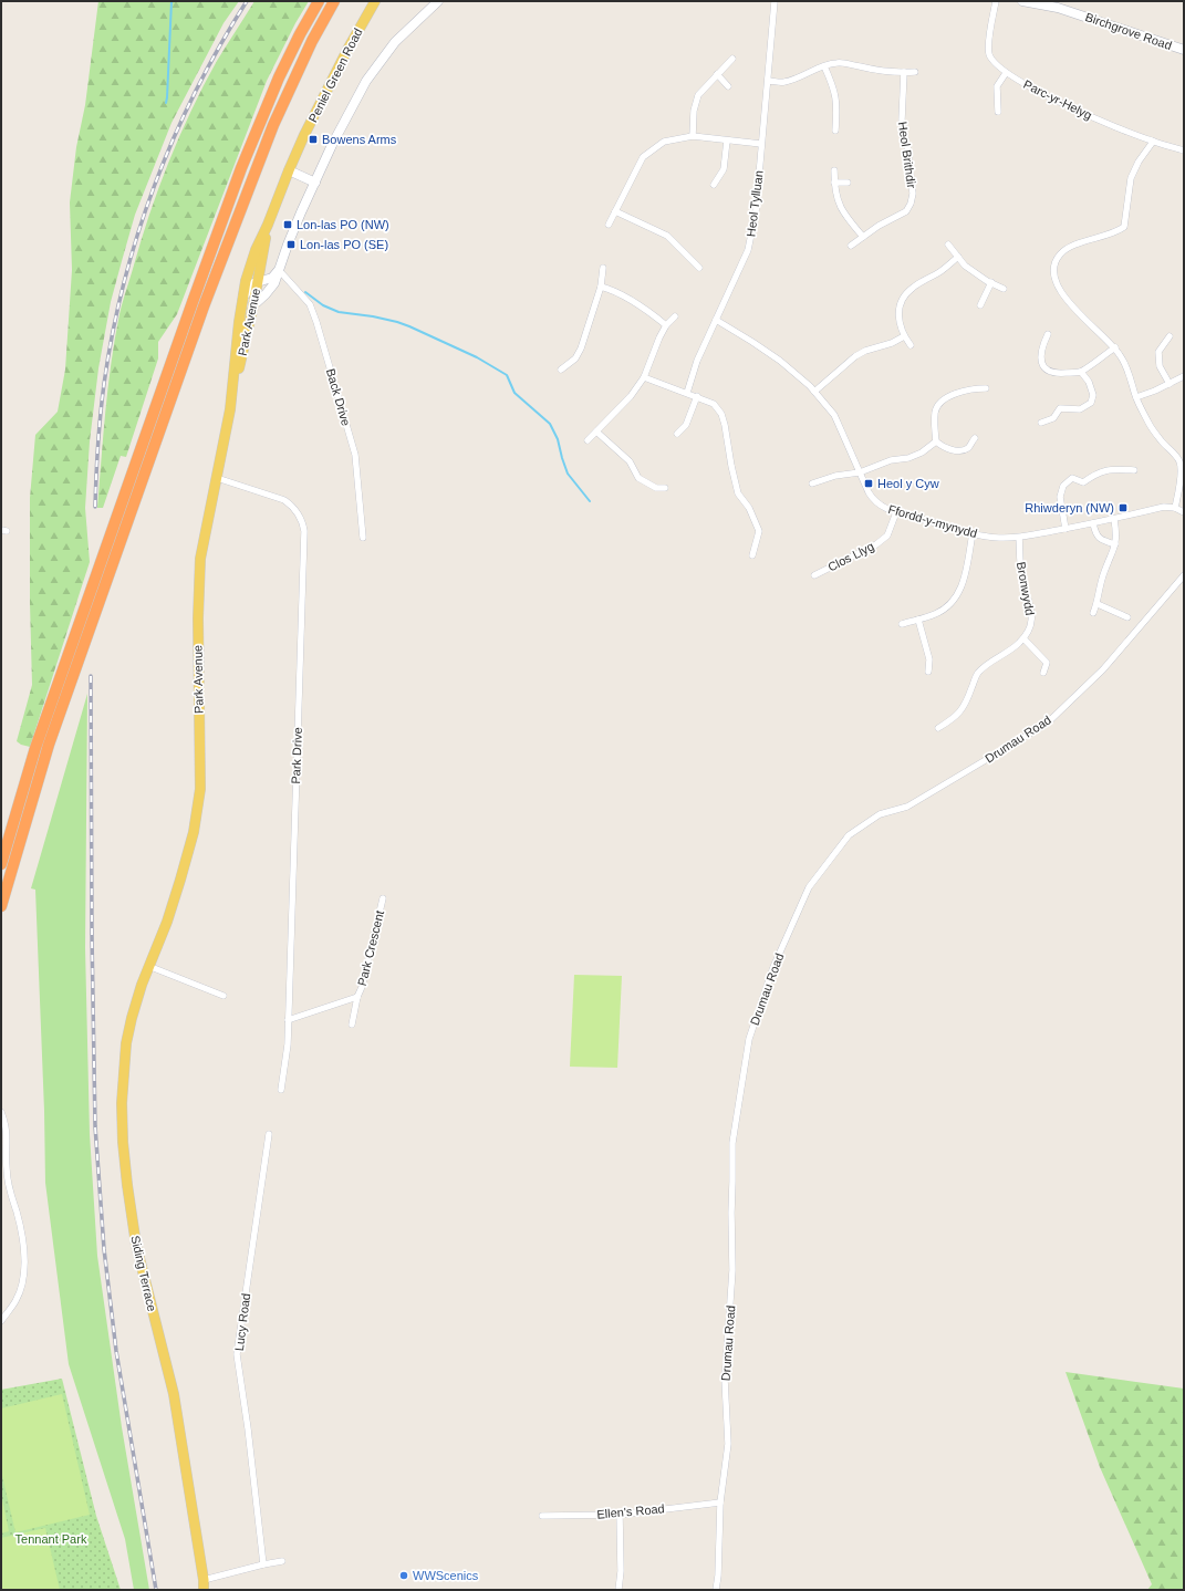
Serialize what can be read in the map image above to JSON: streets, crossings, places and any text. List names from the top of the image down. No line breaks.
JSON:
{"streets":{"main road":["Birchgrove Road","Peniel Green Road","Park Avenue","Siding Terrace"],"street":["Parc-yr-Helyg","Heol Brithdir","Heol Tylluan","Back Drive","Ffordd-y-mynydd","Clos Llyg","Bronwydd","Drumau Road","Park Drive","Park Crescent","Lucy Road","Ellen's Road"]},"crossings":[["Peniel Green Road","Park Avenue"],["Heol Tylluan","Ffordd-y-mynydd"],["Park Avenue","Park Drive"],["Park Avenue","Siding Terrace"],["Ffordd-y-mynydd","Clos Llyg"],["Ffordd-y-mynydd","Bronwydd"],["Drumau Road","Ellen's Road"],["Park Drive","Park Crescent"]],"parks":["Tennant Park"],"places":{"transit":["Bowens Arms","Lon-las PO (NW)","Lon-las PO (SE)","Heol y Cyw","Rhiwderyn (NW)"],"other":["WWScenics"]}}
